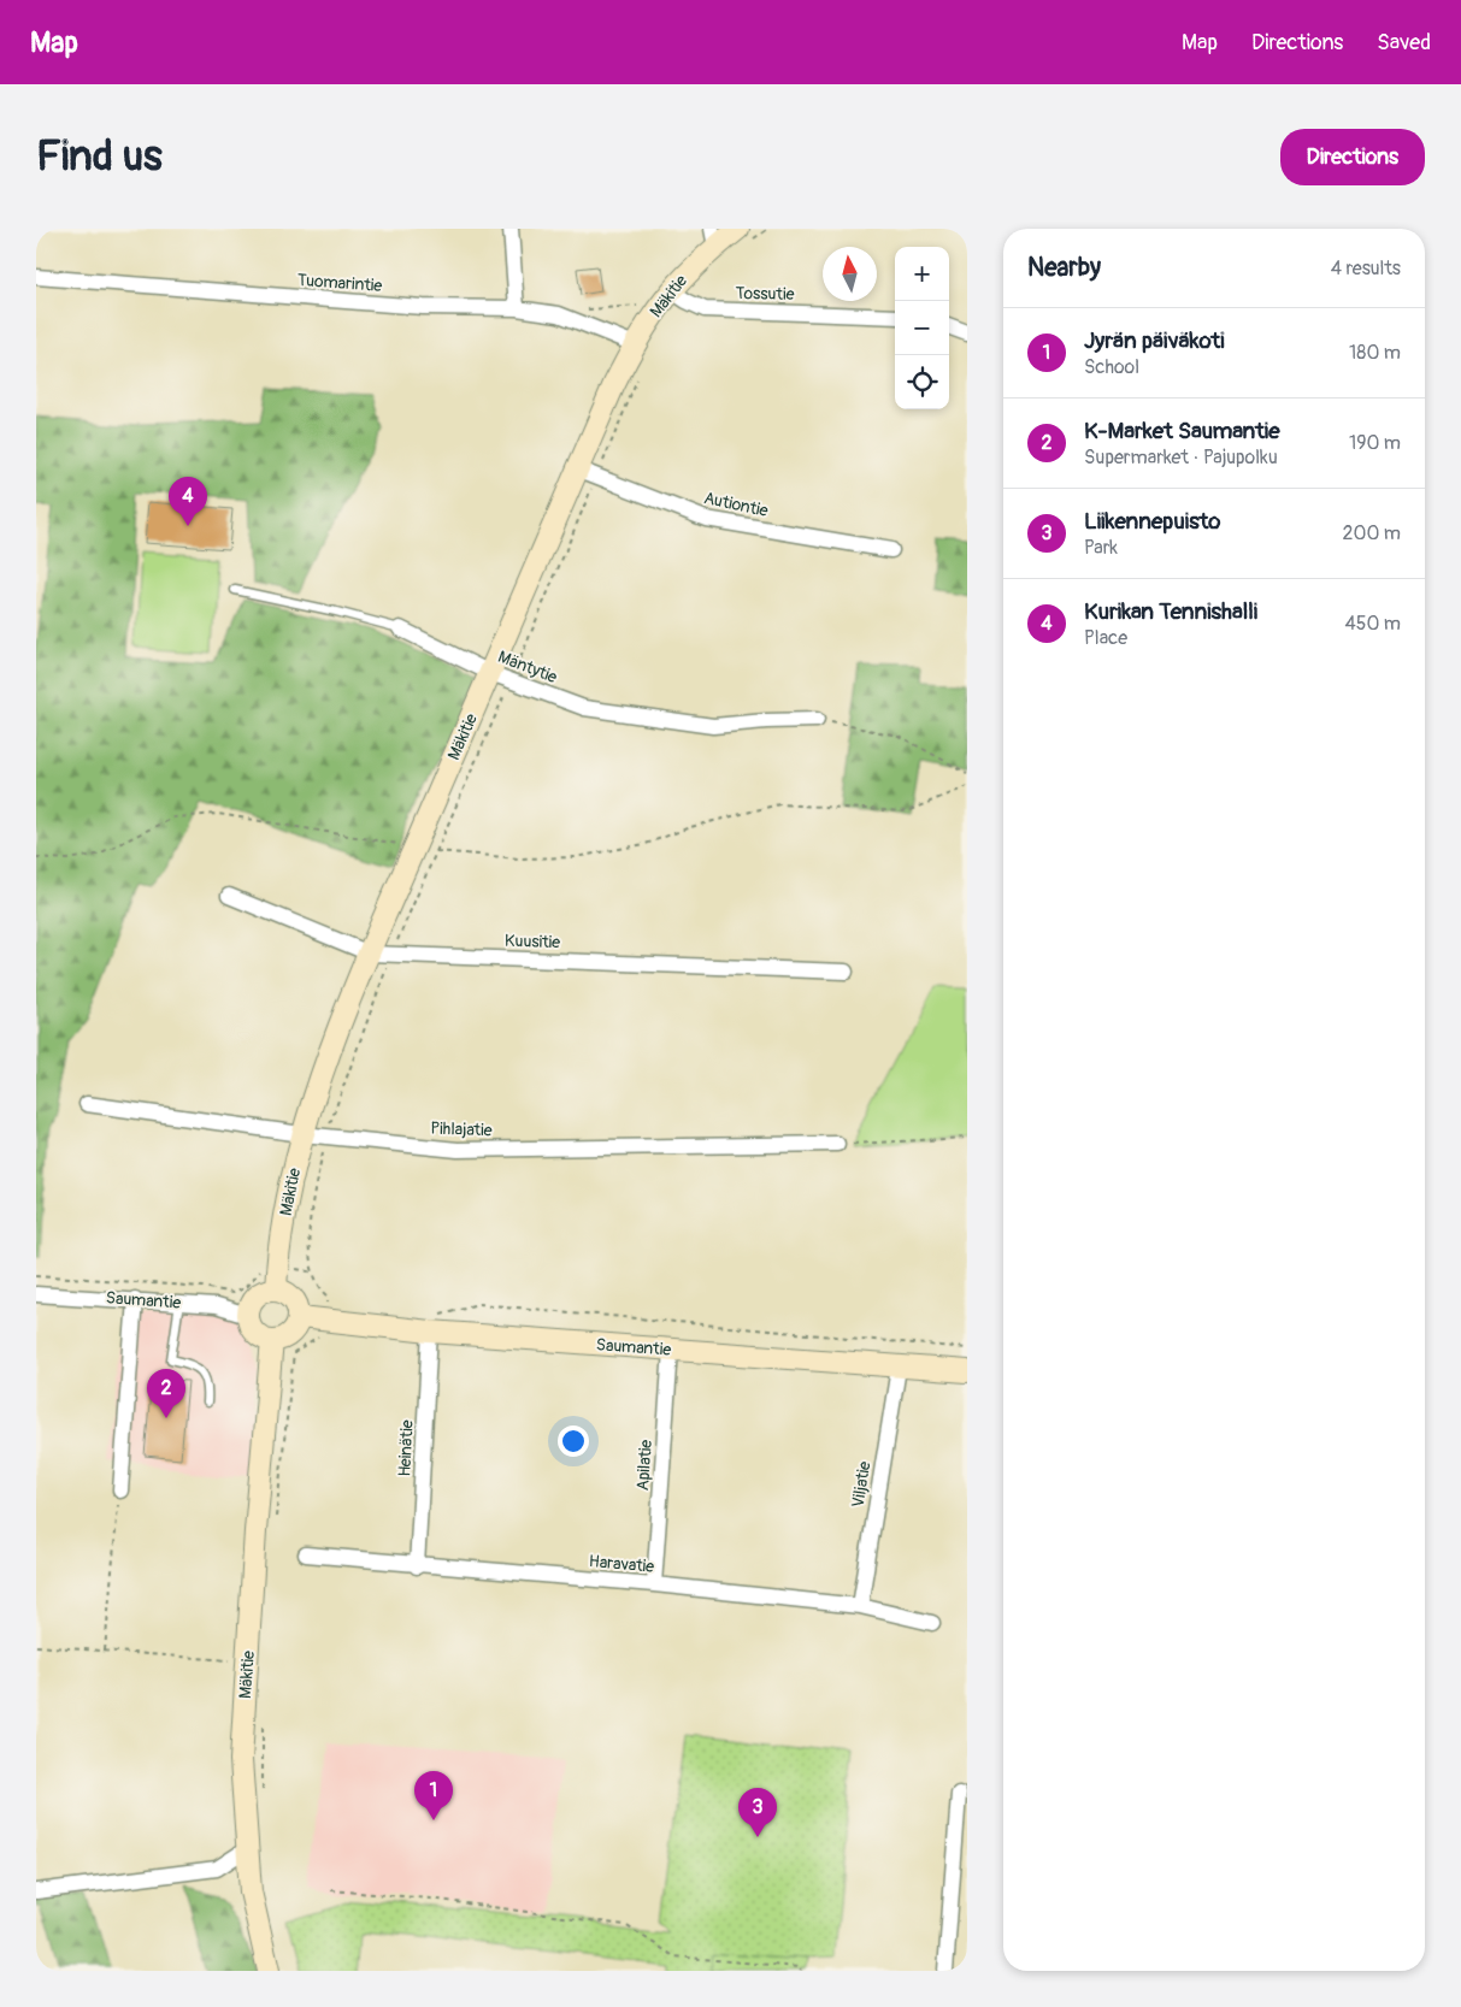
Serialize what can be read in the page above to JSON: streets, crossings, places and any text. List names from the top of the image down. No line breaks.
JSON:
{"streets":{"street":["Tuomarintie","Tossutie","Mäkitie","Autiontie","Mäntytie","Kuusitie","Pihlajatie","Saumantie","Heinätie","Apilatie","Viljatie","Haravatie"]},"crossings":[["Tuomarintie","Mäkitie"],["Tossutie","Mäkitie"],["Mäkitie","Autiontie"],["Mäkitie","Mäntytie"],["Mäkitie","Kuusitie"],["Mäkitie","Pihlajatie"],["Mäkitie","Saumantie"],["Saumantie","Heinätie"],["Saumantie","Apilatie"],["Saumantie","Viljatie"],["Heinätie","Haravatie"],["Apilatie","Haravatie"],["Viljatie","Haravatie"]],"north":"top","page":{"header":"Map","nav":["Map","Directions","Saved"],"buttons":"Directions","title":"Find us","heading":["Nearby","4 results"],"map_buttons":["+","−"],"list":[{"mark":"1","name":"Jyrän päiväkoti","note":"School","value":"180 m"},{"mark":"2","name":"K-Market Saumantie","note":"Supermarket · Pajupolku","value":"190 m"},{"mark":"3","name":"Liikennepuisto","note":"Park","value":"200 m"},{"mark":"4","name":"Kurikan Tennishalli","note":"Place","value":"450 m"}],"pins":["4","2","1","3"]}}
